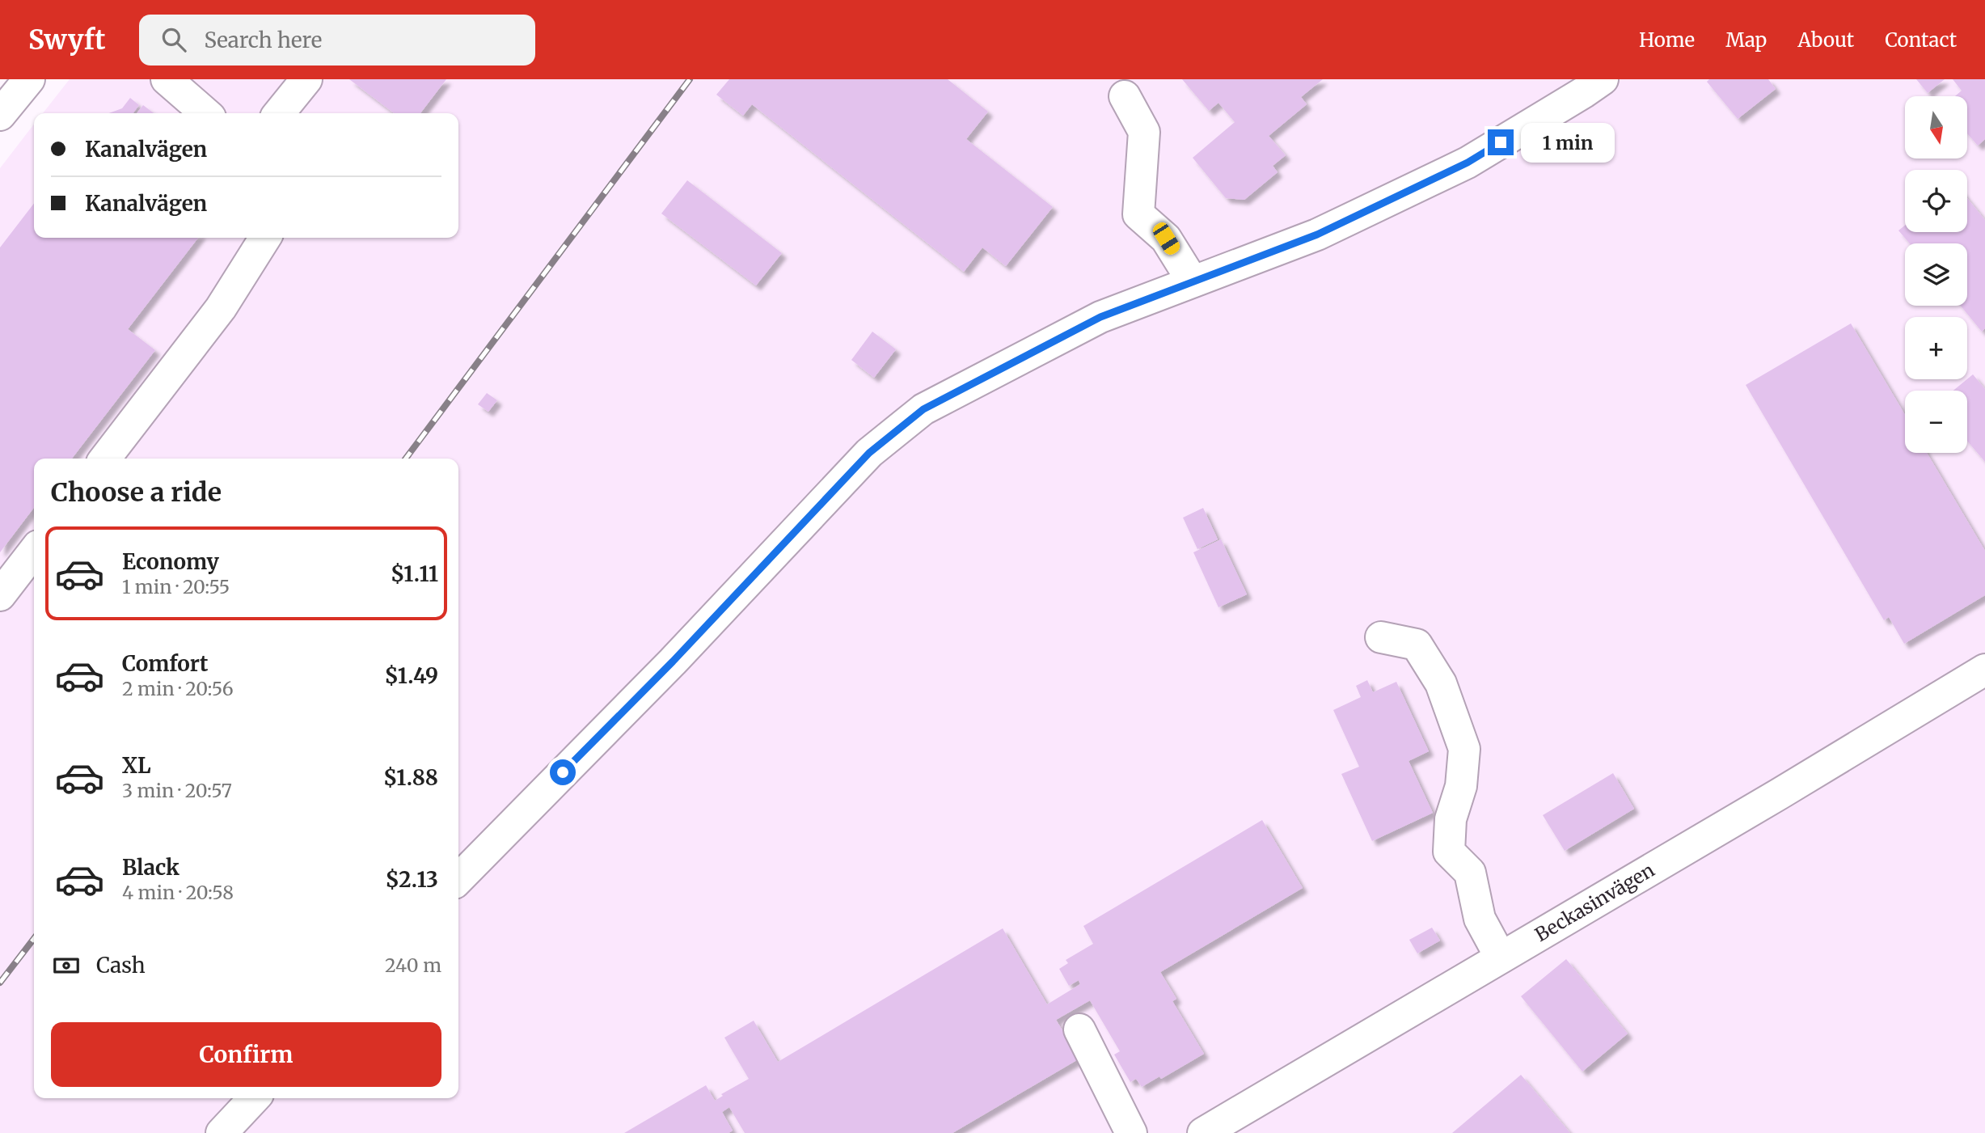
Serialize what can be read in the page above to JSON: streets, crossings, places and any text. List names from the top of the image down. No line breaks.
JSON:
{"streets":{"street":["Beckasinvägen"]},"north":"bottom","page":{"header":"Swyft","search":"Search here","nav":["Home","Map","About","Contact"],"map_buttons":["+","−"],"banner":["Kanalvägen","Kanalvägen"],"bubble":"1 min","heading":"Choose a ride","list":[{"name":"Economy","note":"1 min · 20:55","value":"$1.11"},{"name":"Comfort","note":"2 min · 20:56","value":"$1.49"},{"name":"XL","note":"3 min · 20:57","value":"$1.88"},{"name":"Black","note":"4 min · 20:58","value":"$2.13"}],"pay":["Cash","240 m"],"buttons":"Confirm"}}
